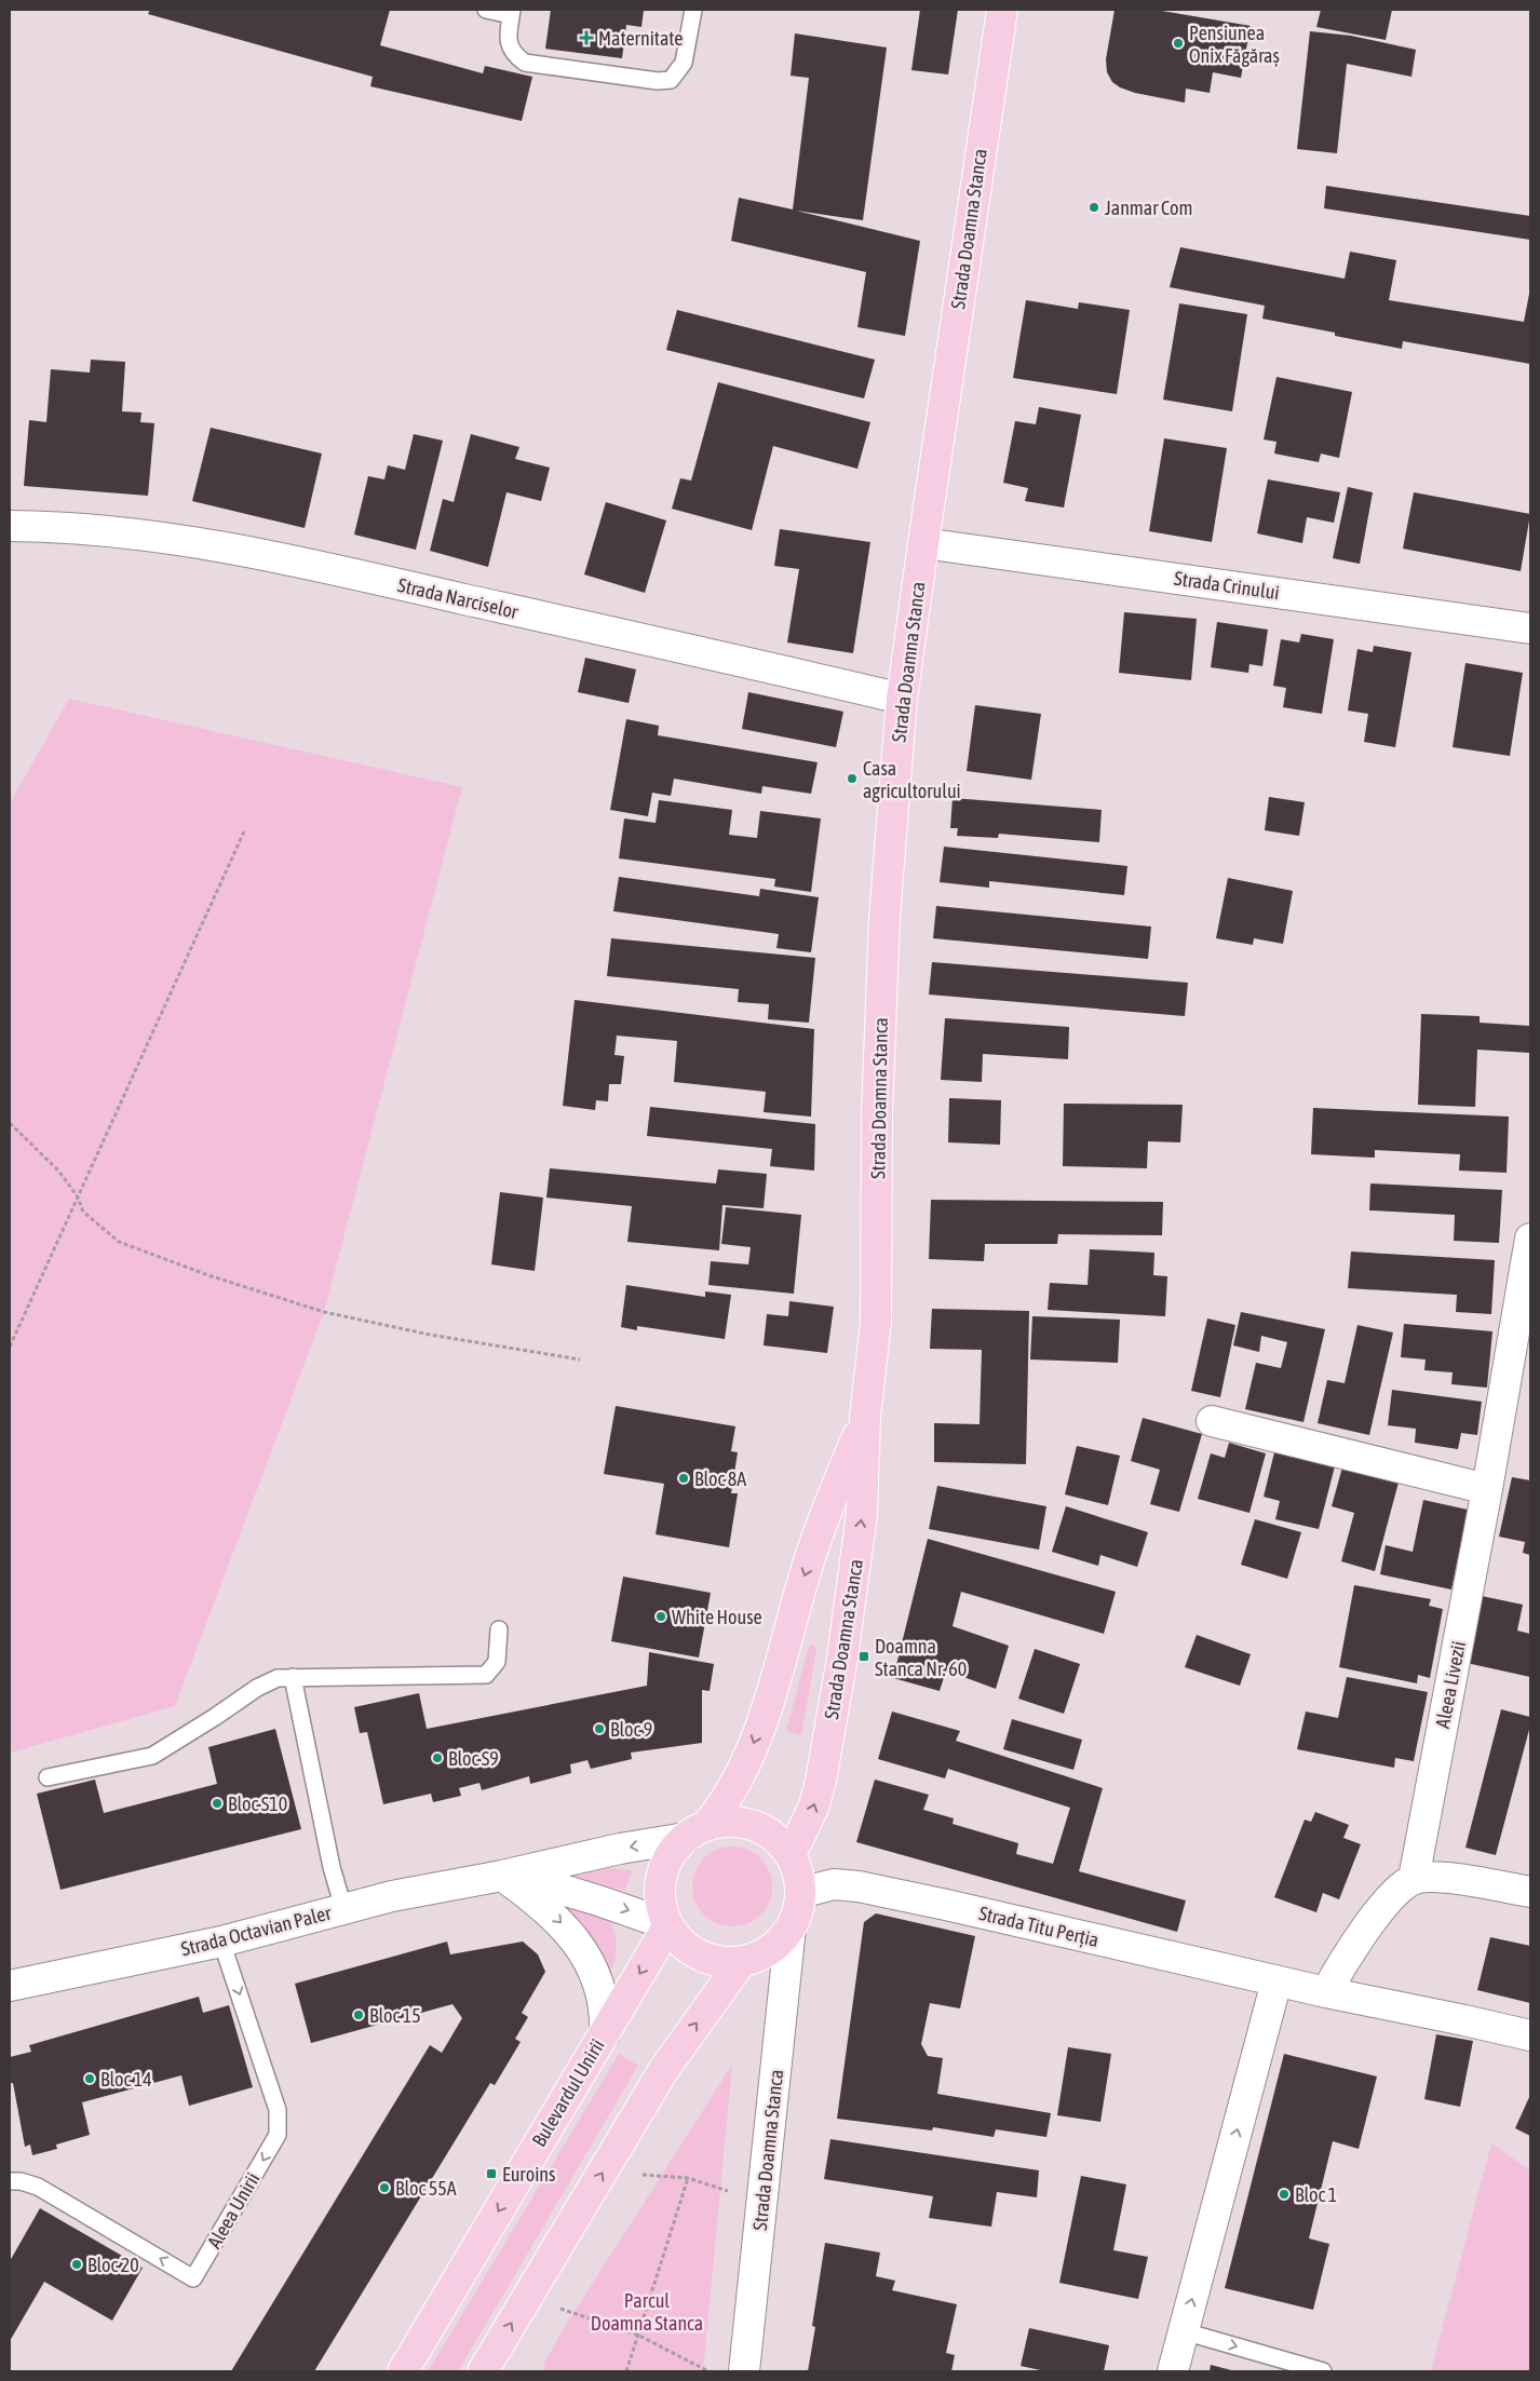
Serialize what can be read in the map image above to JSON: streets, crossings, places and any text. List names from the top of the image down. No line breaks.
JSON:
{"streets":{"main road":["Strada Doamna Stanca","Bulevardul Unirii"],"street":["Strada Crinului","Strada Narciselor","Aleea Livezii","Strada Titu Perția","Strada Octavian Paler"],"lane":["Aleea Unirii"]},"crossings":[["Strada Doamna Stanca","Strada Crinului"],["Strada Doamna Stanca","Strada Narciselor"],["Strada Doamna Stanca","Strada Titu Perția"],["Strada Doamna Stanca","Strada Octavian Paler"],["Strada Doamna Stanca","Bulevardul Unirii"],["Strada Titu Perția","Strada Octavian Paler"],["Strada Titu Perția","Bulevardul Unirii"],["Strada Octavian Paler","Bulevardul Unirii"],["Strada Octavian Paler","Aleea Unirii"]],"parks":["Parcul Doamna Stanca"],"places":{"health":["Maternitate"],"other":["Pensiunea Onix Făgăraș","Janmar Com","Casa agricultorului","Bloc 8A","White House","Bloc 9","Bloc S9","Bloc S10","Bloc 15","Bloc 14","Bloc 55A","Bloc 1","Bloc 20"],"transit":["Doamna Stanca Nr. 60","Euroins"]}}
